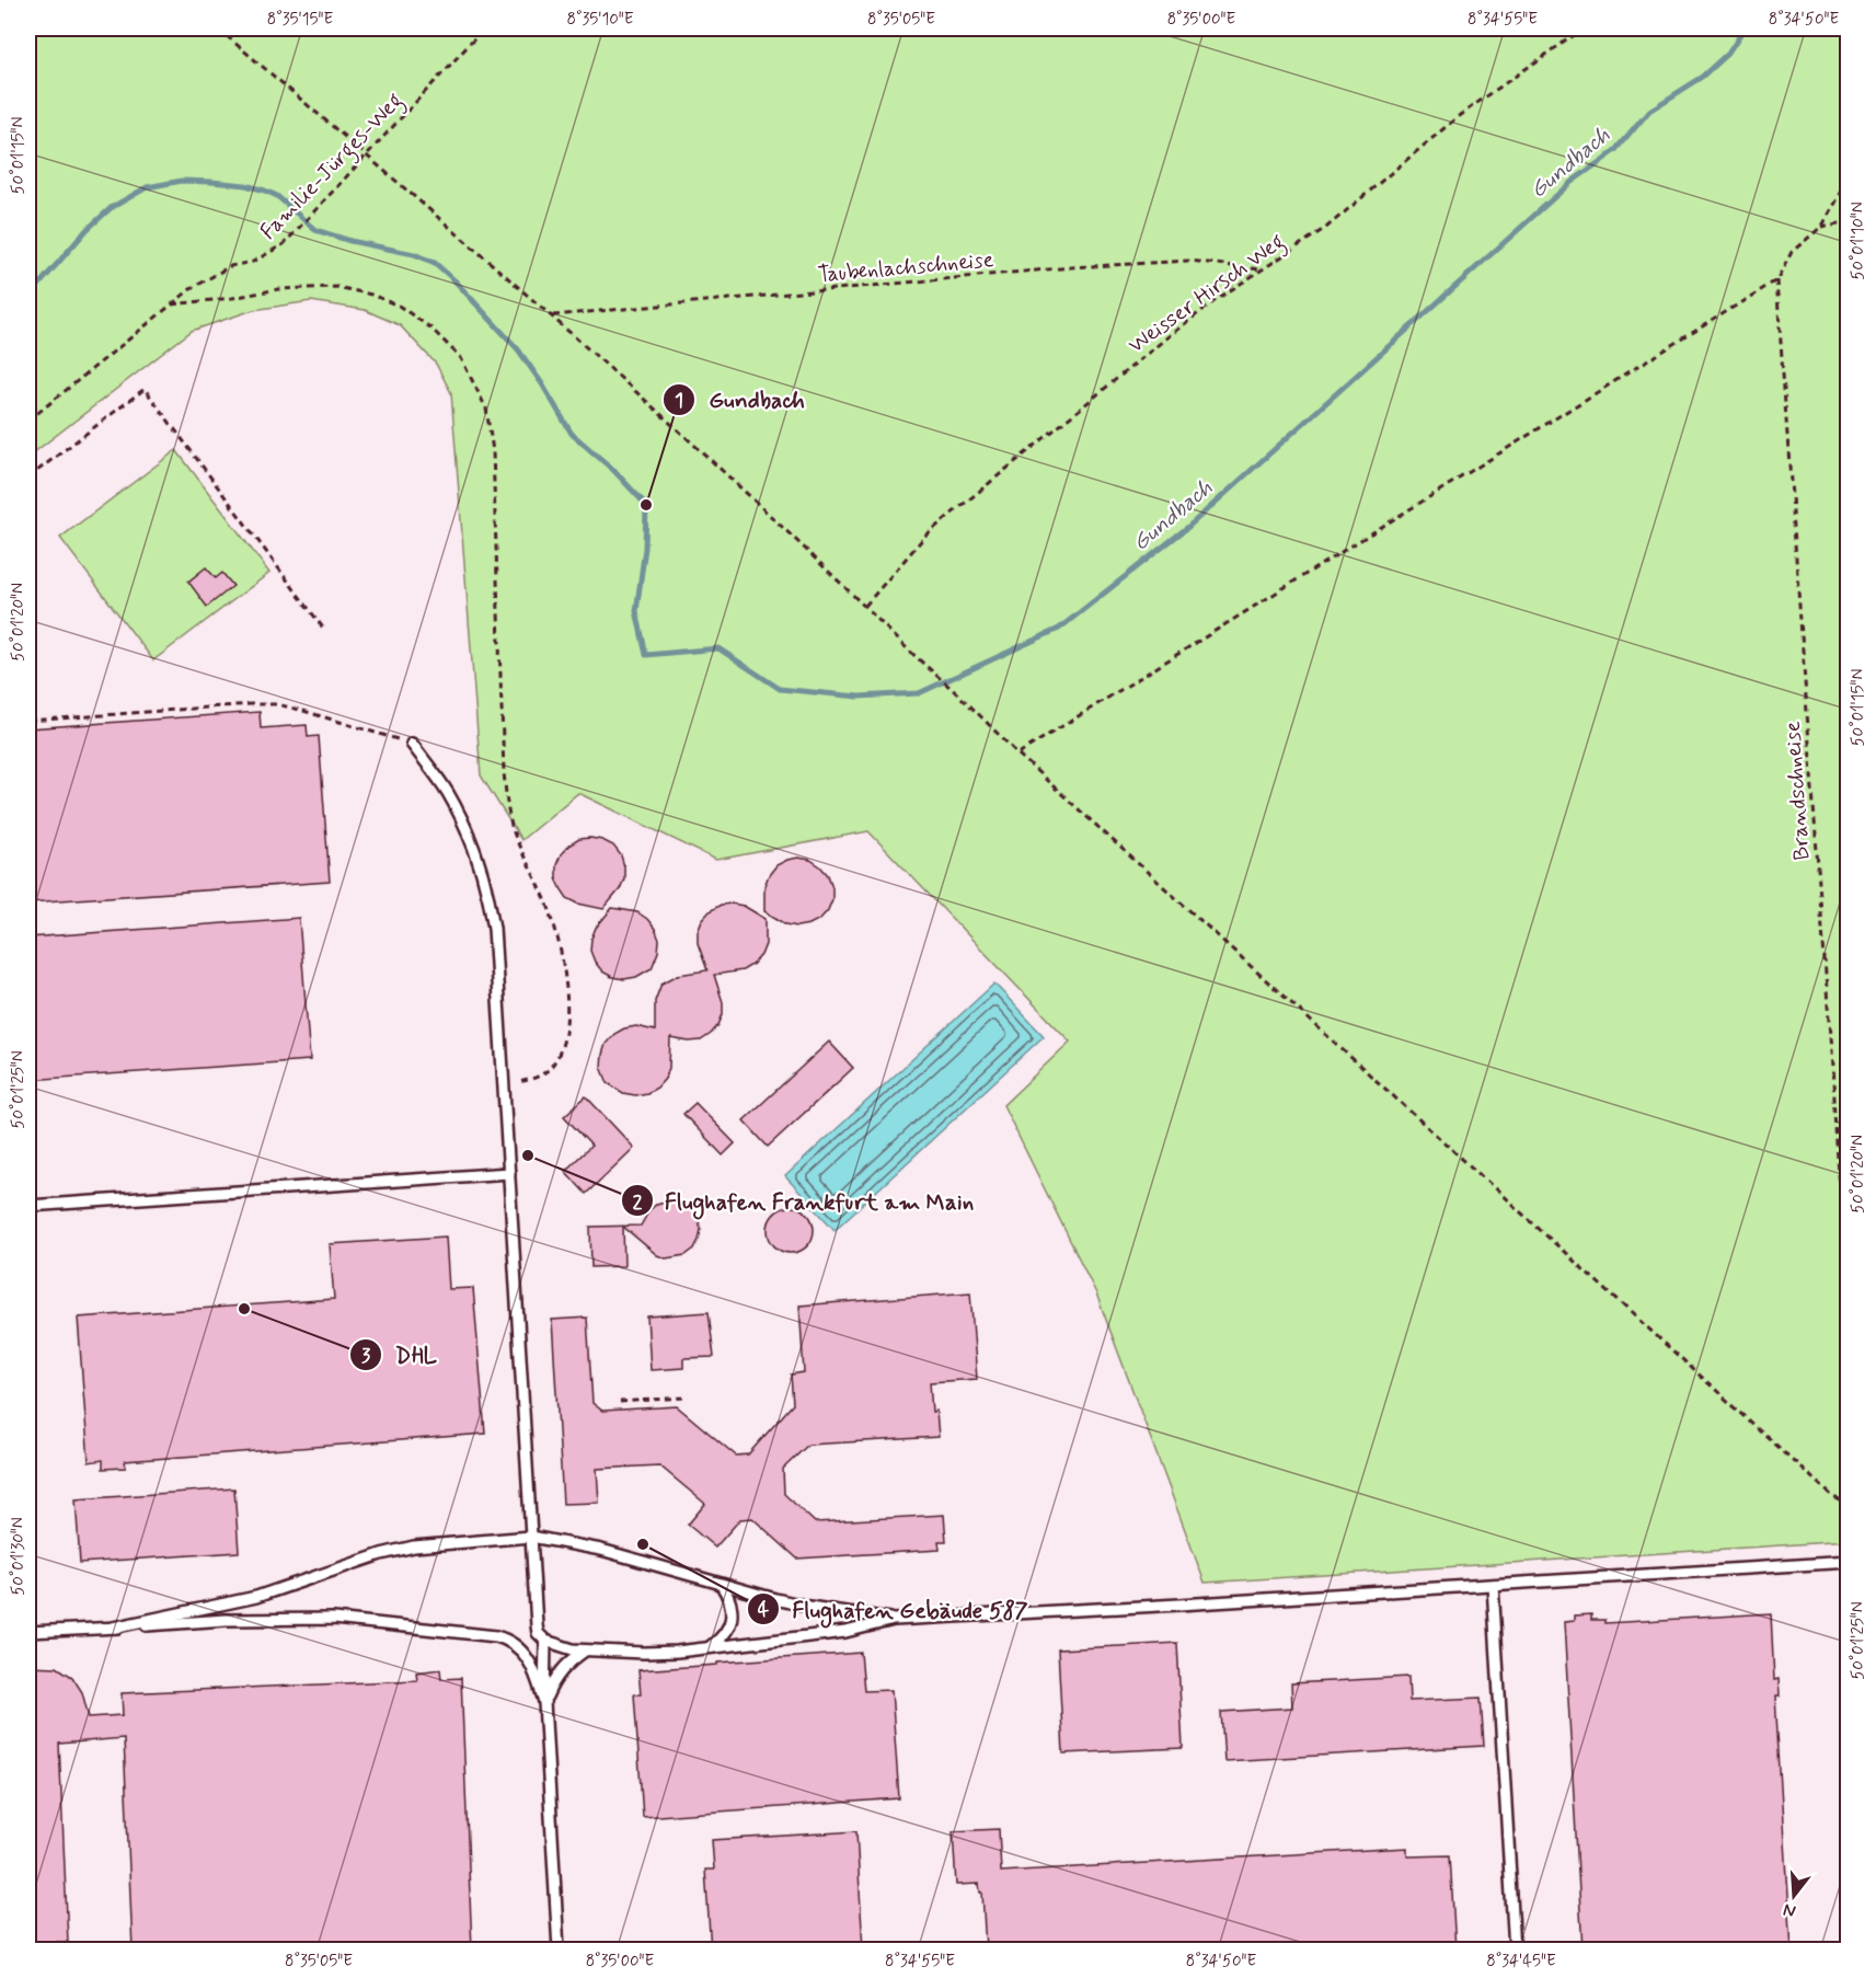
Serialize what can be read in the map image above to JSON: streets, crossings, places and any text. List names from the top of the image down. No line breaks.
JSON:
{"streets":{"path":["Familie-Jürges-Weg","Taubenlachschneise","Weisser Hirsch Weg","Brandschneise"]},"crossings":[["Taubenlachschneise","Weisser Hirsch Weg"]],"water":["Gundbach"],"places":["Gundbach","Flughafen Frankfurt am Main","DHL","Flughafen Gebäude 587"],"north":"bottom","coordinates":["8°35'15\"E","8°35'10\"E","8°35'05\"E","8°35'00\"E","8°34'55\"E","8°34'50\"E","50°01'15\"N","50°01'10\"N","50°01'20\"N","50°01'25\"N","50°01'30\"N","8°34'45\"E"]}
